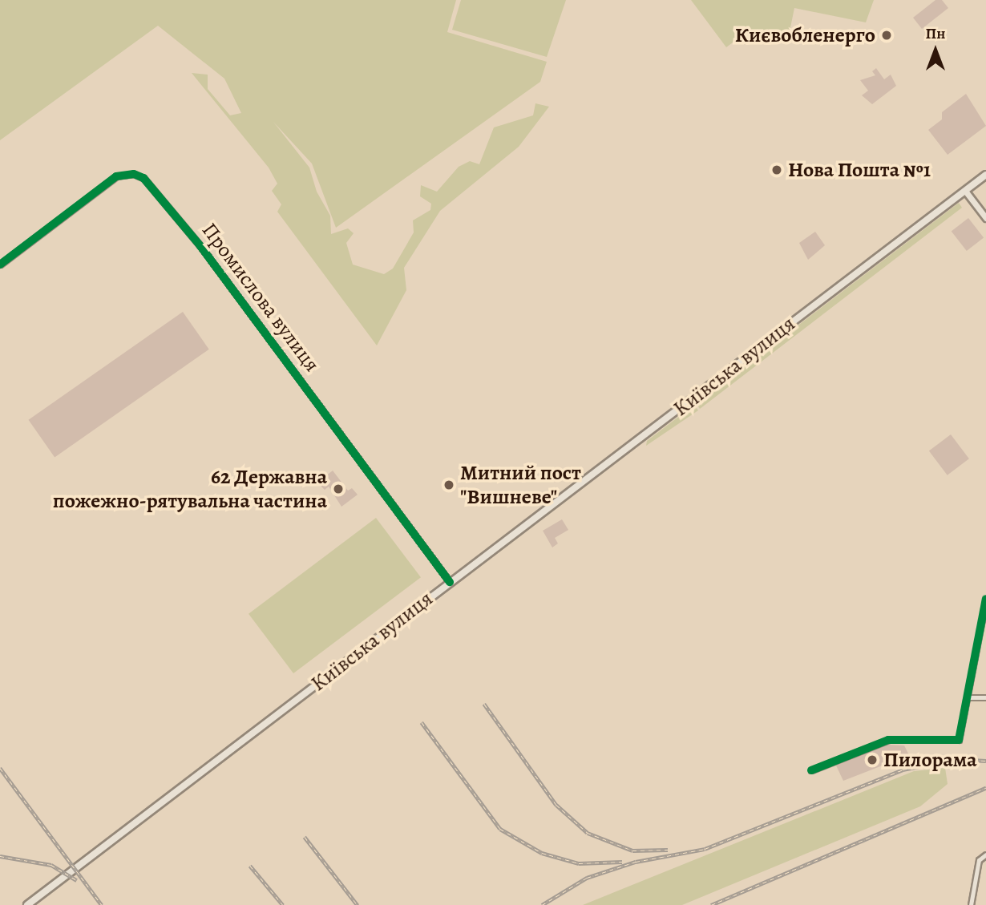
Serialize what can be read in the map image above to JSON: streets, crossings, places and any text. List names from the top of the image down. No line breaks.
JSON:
{"streets":{"main road":["Київська вулиця"],"street":["Промислова вулиця"]},"crossings":[["Промислова вулиця","Київська вулиця"]],"places":["Києвобленерго","Нова Пошта №1","Митний пост \"Вишневе\"","62 Державна пожежно-рятувальна частина","Пилорама"],"north":"top"}
